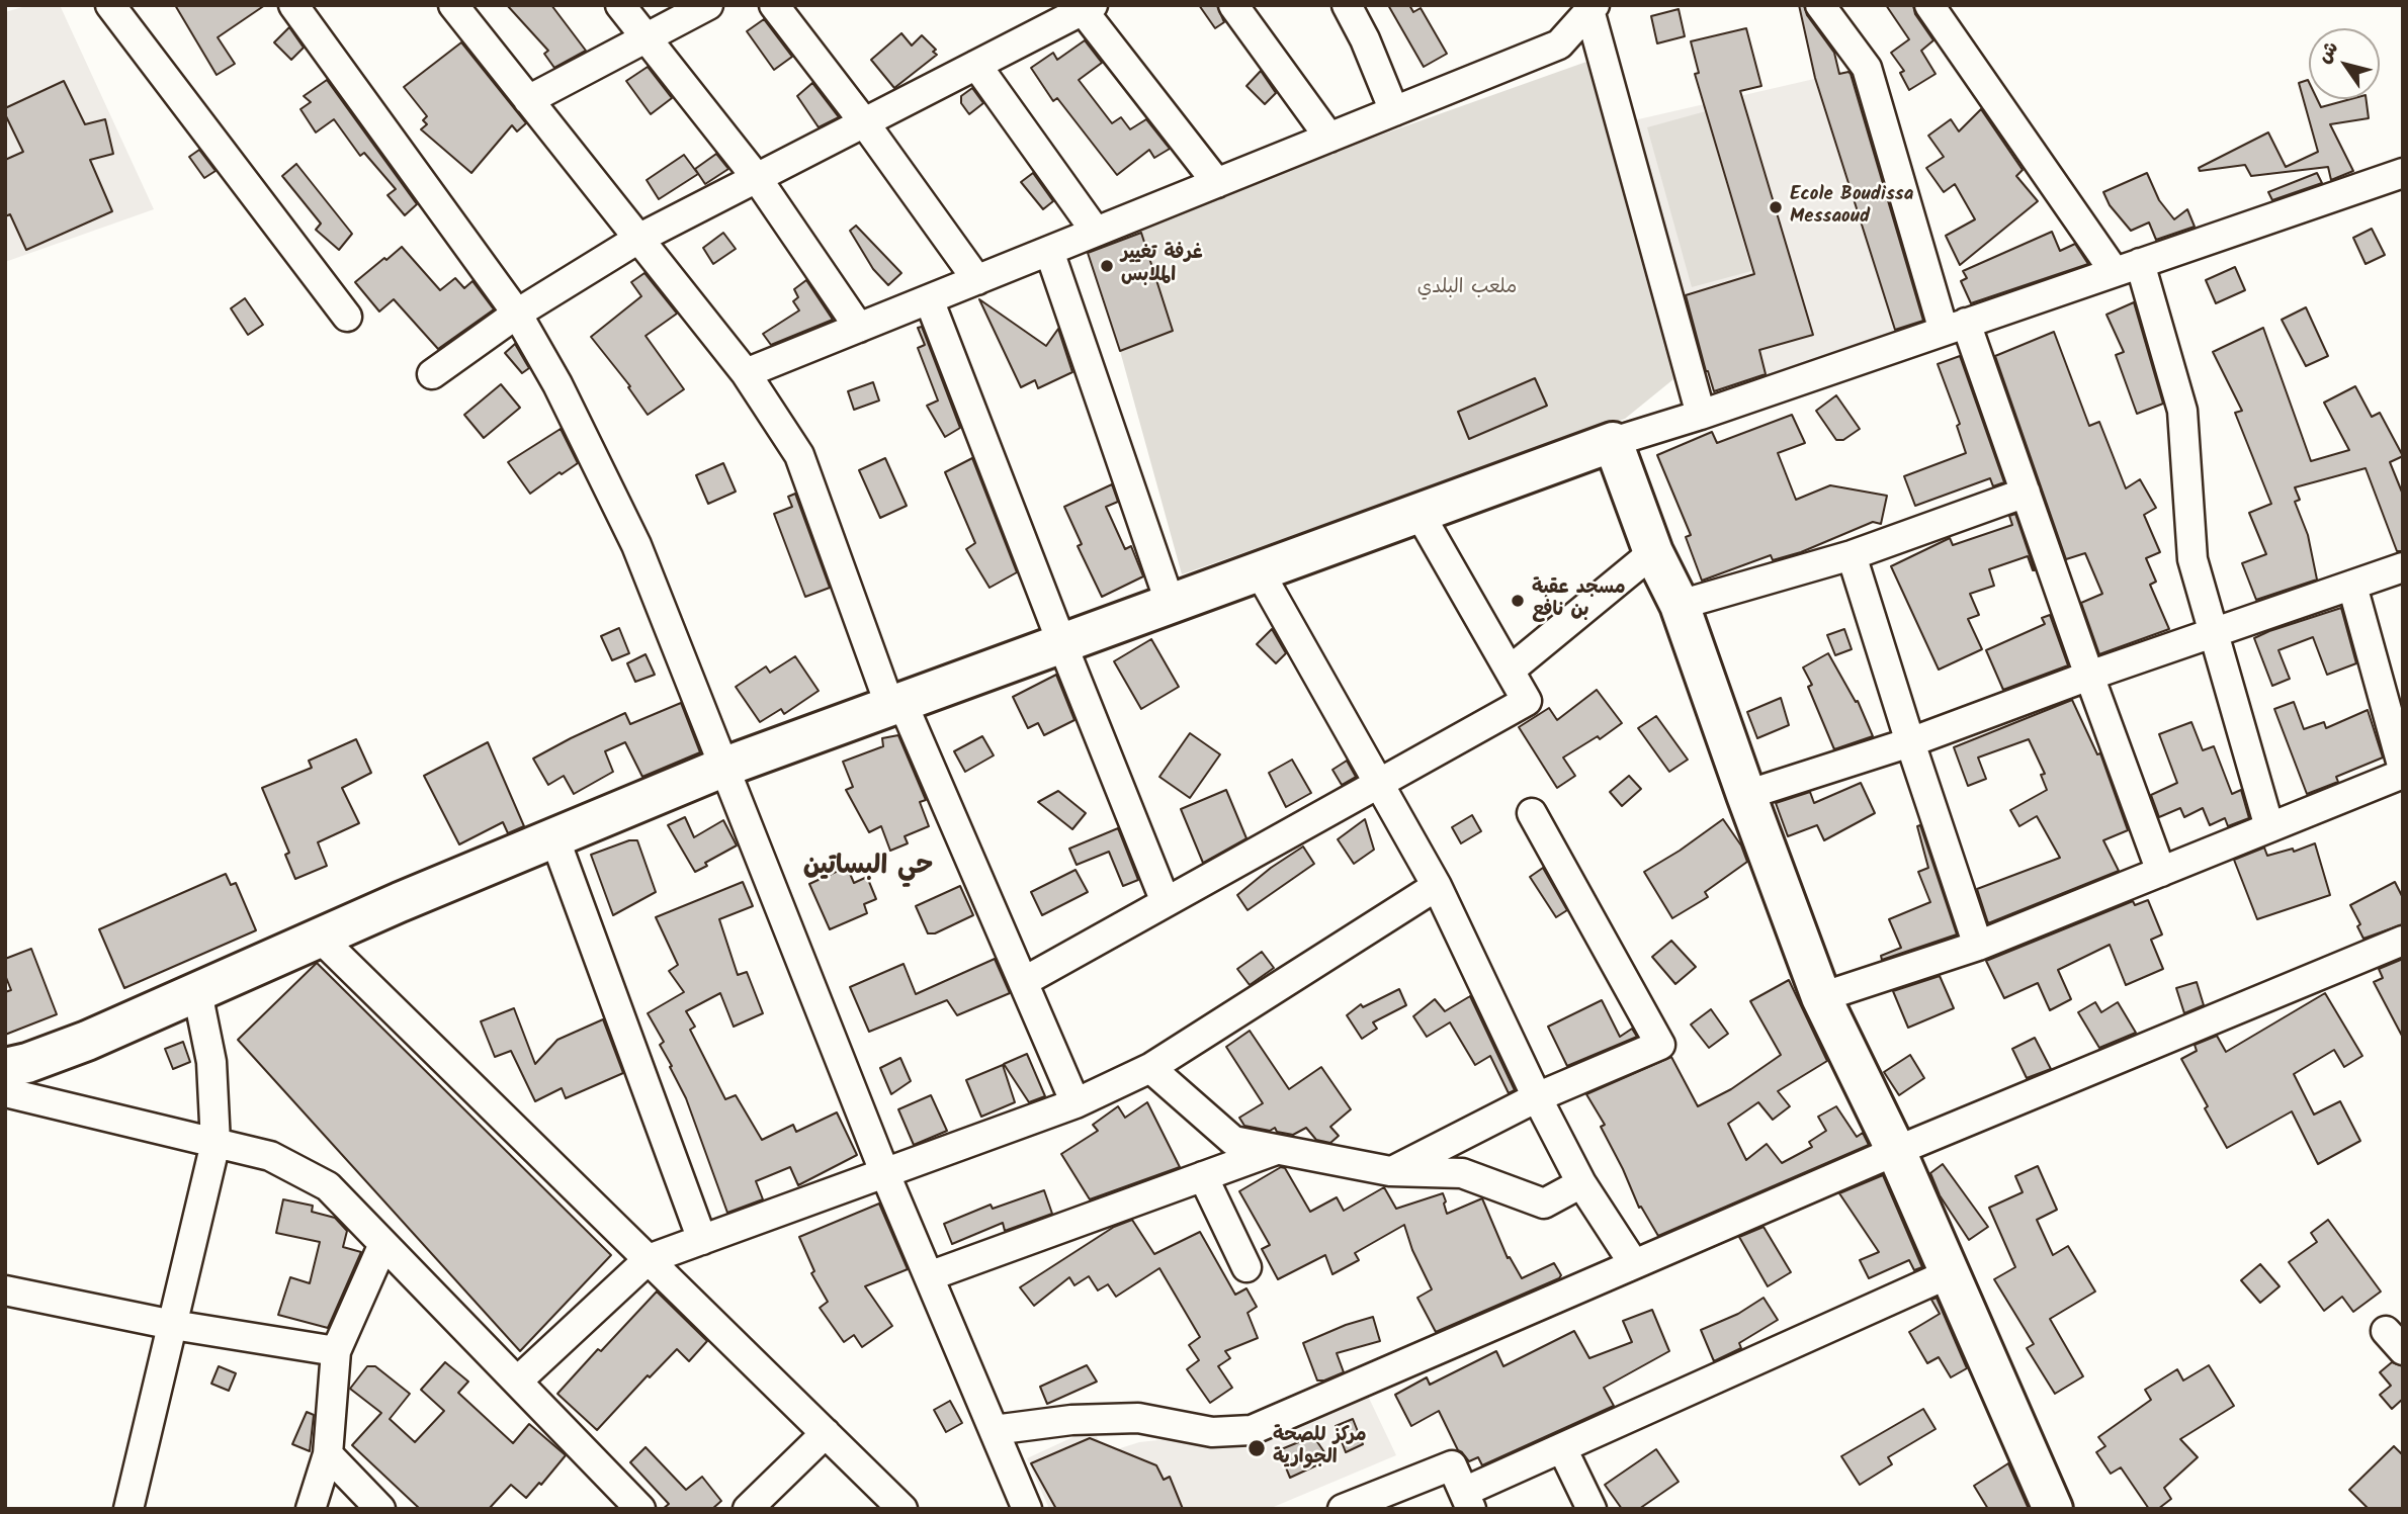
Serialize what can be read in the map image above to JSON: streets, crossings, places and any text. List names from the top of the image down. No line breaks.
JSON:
{"districts":["حي البساتين"],"parks":["ملعب البلدي"],"places":["Ecole Boudissa Messaoud","غرفة تغيير الملابس","مسجد عقبة بن نافع","مركز للصحة الجوارية"],"north":"top left"}
